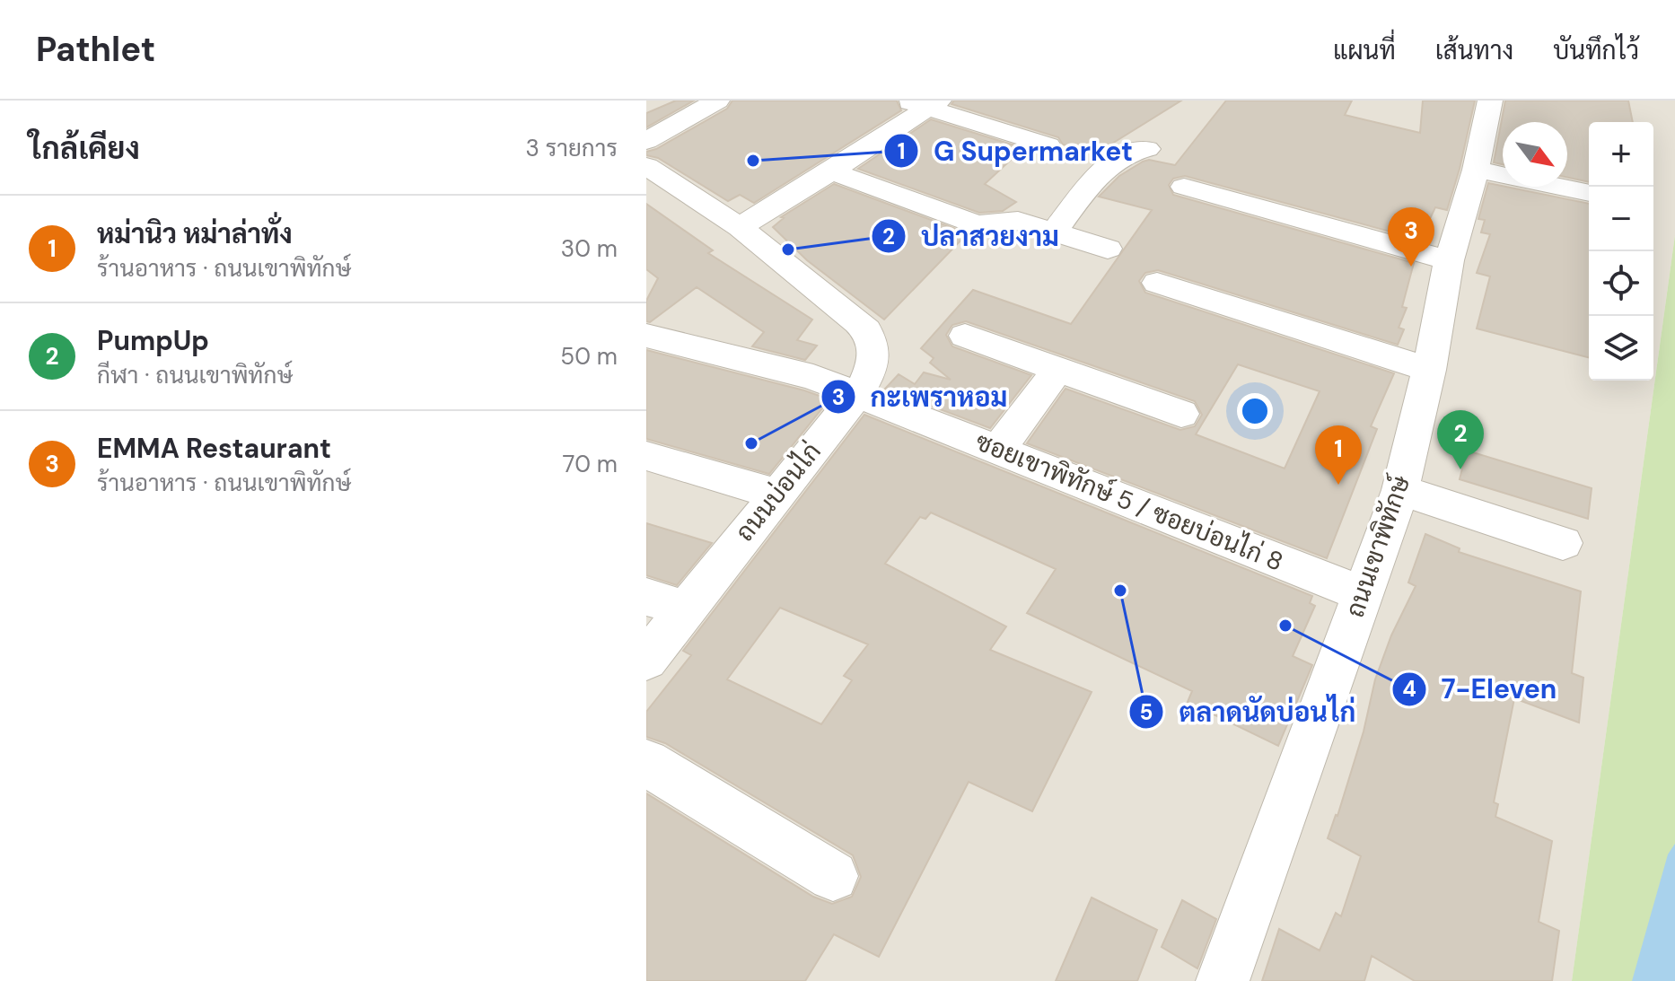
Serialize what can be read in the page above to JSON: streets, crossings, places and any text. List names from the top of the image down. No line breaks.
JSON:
{"streets":{"street":["ถนนบ่อนไก่","ซอยเขาพิทักษ์ 5 / ซอยบ่อนไก่ 8","ถนนเขาพิทักษ์"]},"crossings":[["ถนนบ่อนไก่","ซอยเขาพิทักษ์ 5 / ซอยบ่อนไก่ 8"],["ซอยเขาพิทักษ์ 5 / ซอยบ่อนไก่ 8","ถนนเขาพิทักษ์"]],"places":["G Supermarket","ปลาสวยงาม","กะเพราหอม","ตลาดนัดบ่อนไก่","7-Eleven"],"north":"bottom right","page":{"header":"Pathlet","nav":["แผนที่","เส้นทาง","บันทึกไว้"],"heading":["ใกล้เคียง","3 รายการ"],"map_buttons":["+","−"],"list":[{"mark":"1","name":"หม่านิว หม่าล่าทั่ง","note":"ร้านอาหาร · ถนนเขาพิทักษ์","value":"30 m"},{"mark":"2","name":"PumpUp","note":"กีฬา · ถนนเขาพิทักษ์","value":"50 m"},{"mark":"3","name":"EMMA Restaurant","note":"ร้านอาหาร · ถนนเขาพิทักษ์","value":"70 m"}],"pins":["3","2","1"]}}
